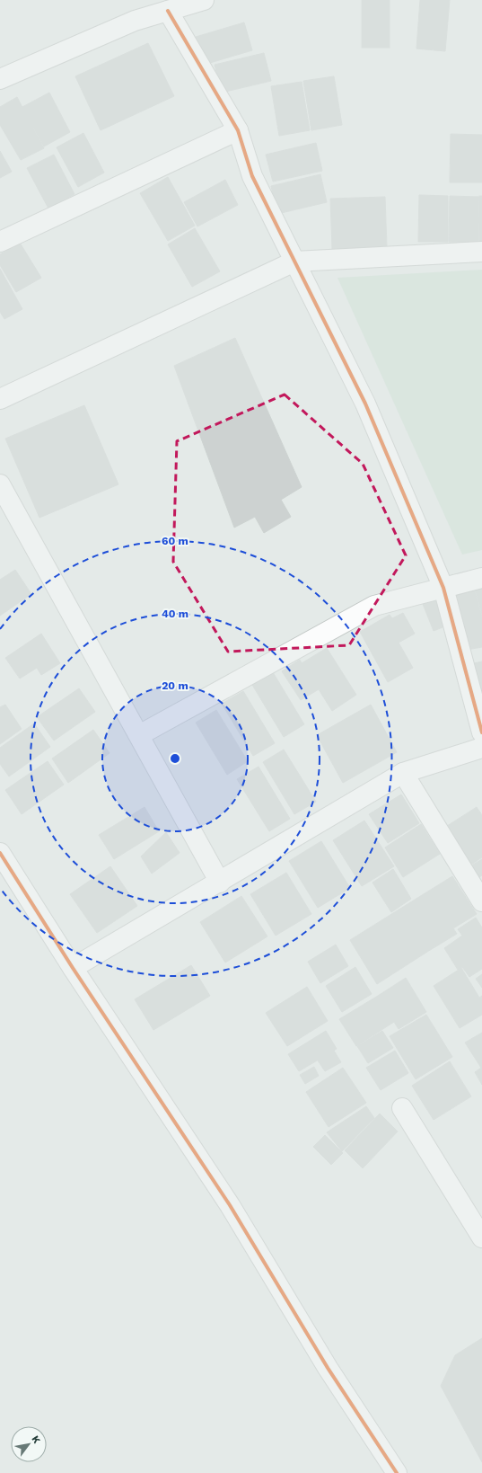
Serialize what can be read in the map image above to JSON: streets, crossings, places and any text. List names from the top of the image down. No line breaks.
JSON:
{"north":"top right","rings":["60 m","40 m","20 m"]}
